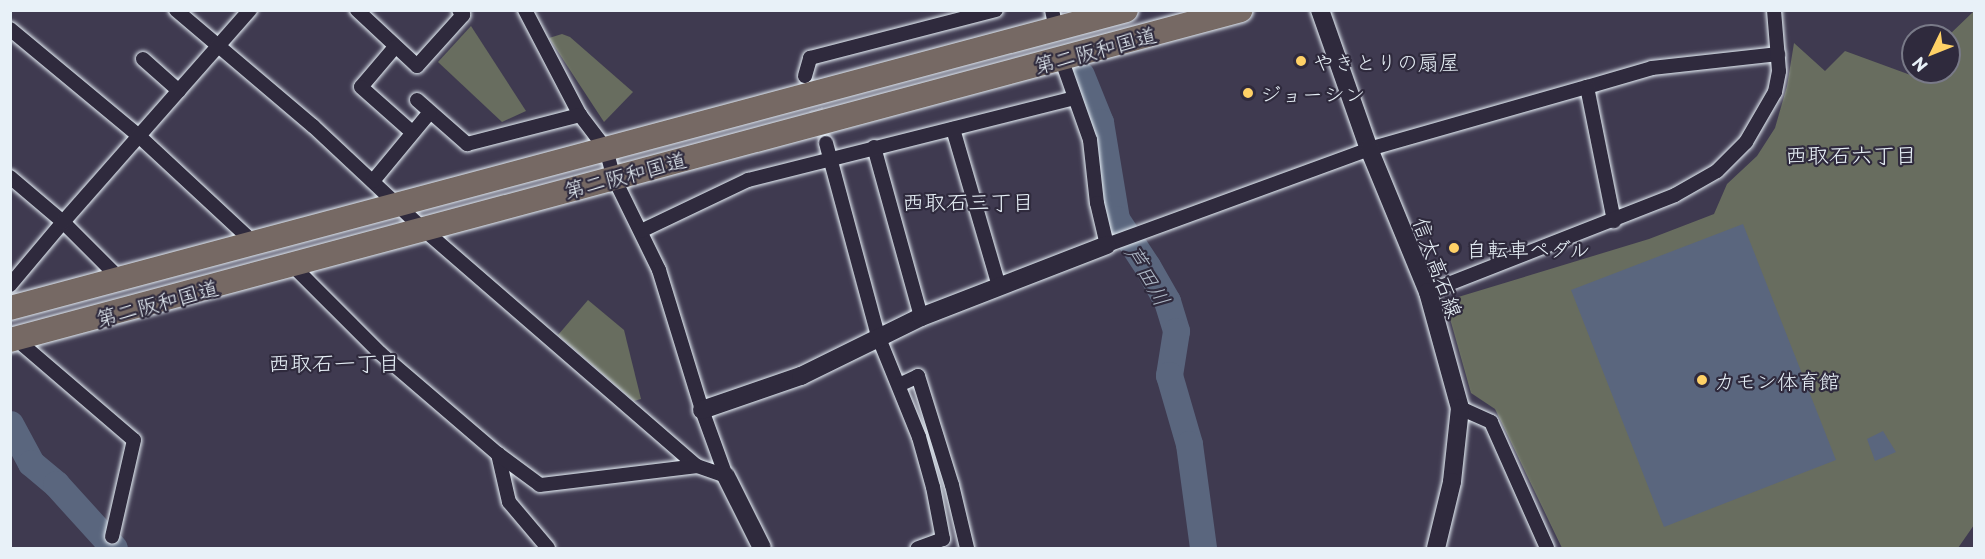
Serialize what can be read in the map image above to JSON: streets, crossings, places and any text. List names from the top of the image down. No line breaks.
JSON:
{"streets":{"highway":["第二阪和国道"],"main road":["信太高石線"]},"districts":["西取石六丁目","西取石三丁目","西取石一丁目"],"water":["芦田川"],"places":["やきとりの扇屋","ジョーシン","自転車ペダル","カモン体育館"],"north":"bottom left"}
